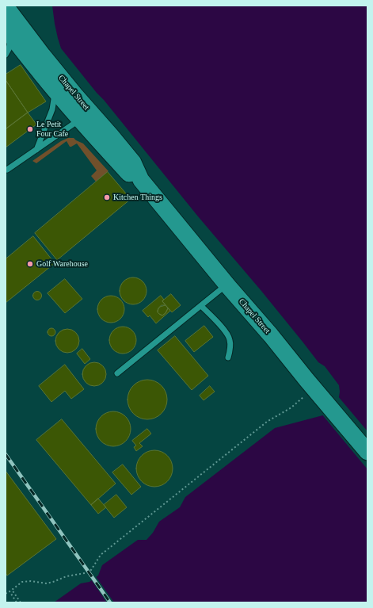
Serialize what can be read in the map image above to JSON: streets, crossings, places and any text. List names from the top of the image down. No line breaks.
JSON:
{"streets":{"main road":["Chapel Street"]},"places":["Le Petit Four Cafe","Kitchen Things","Golf Warehouse"]}
